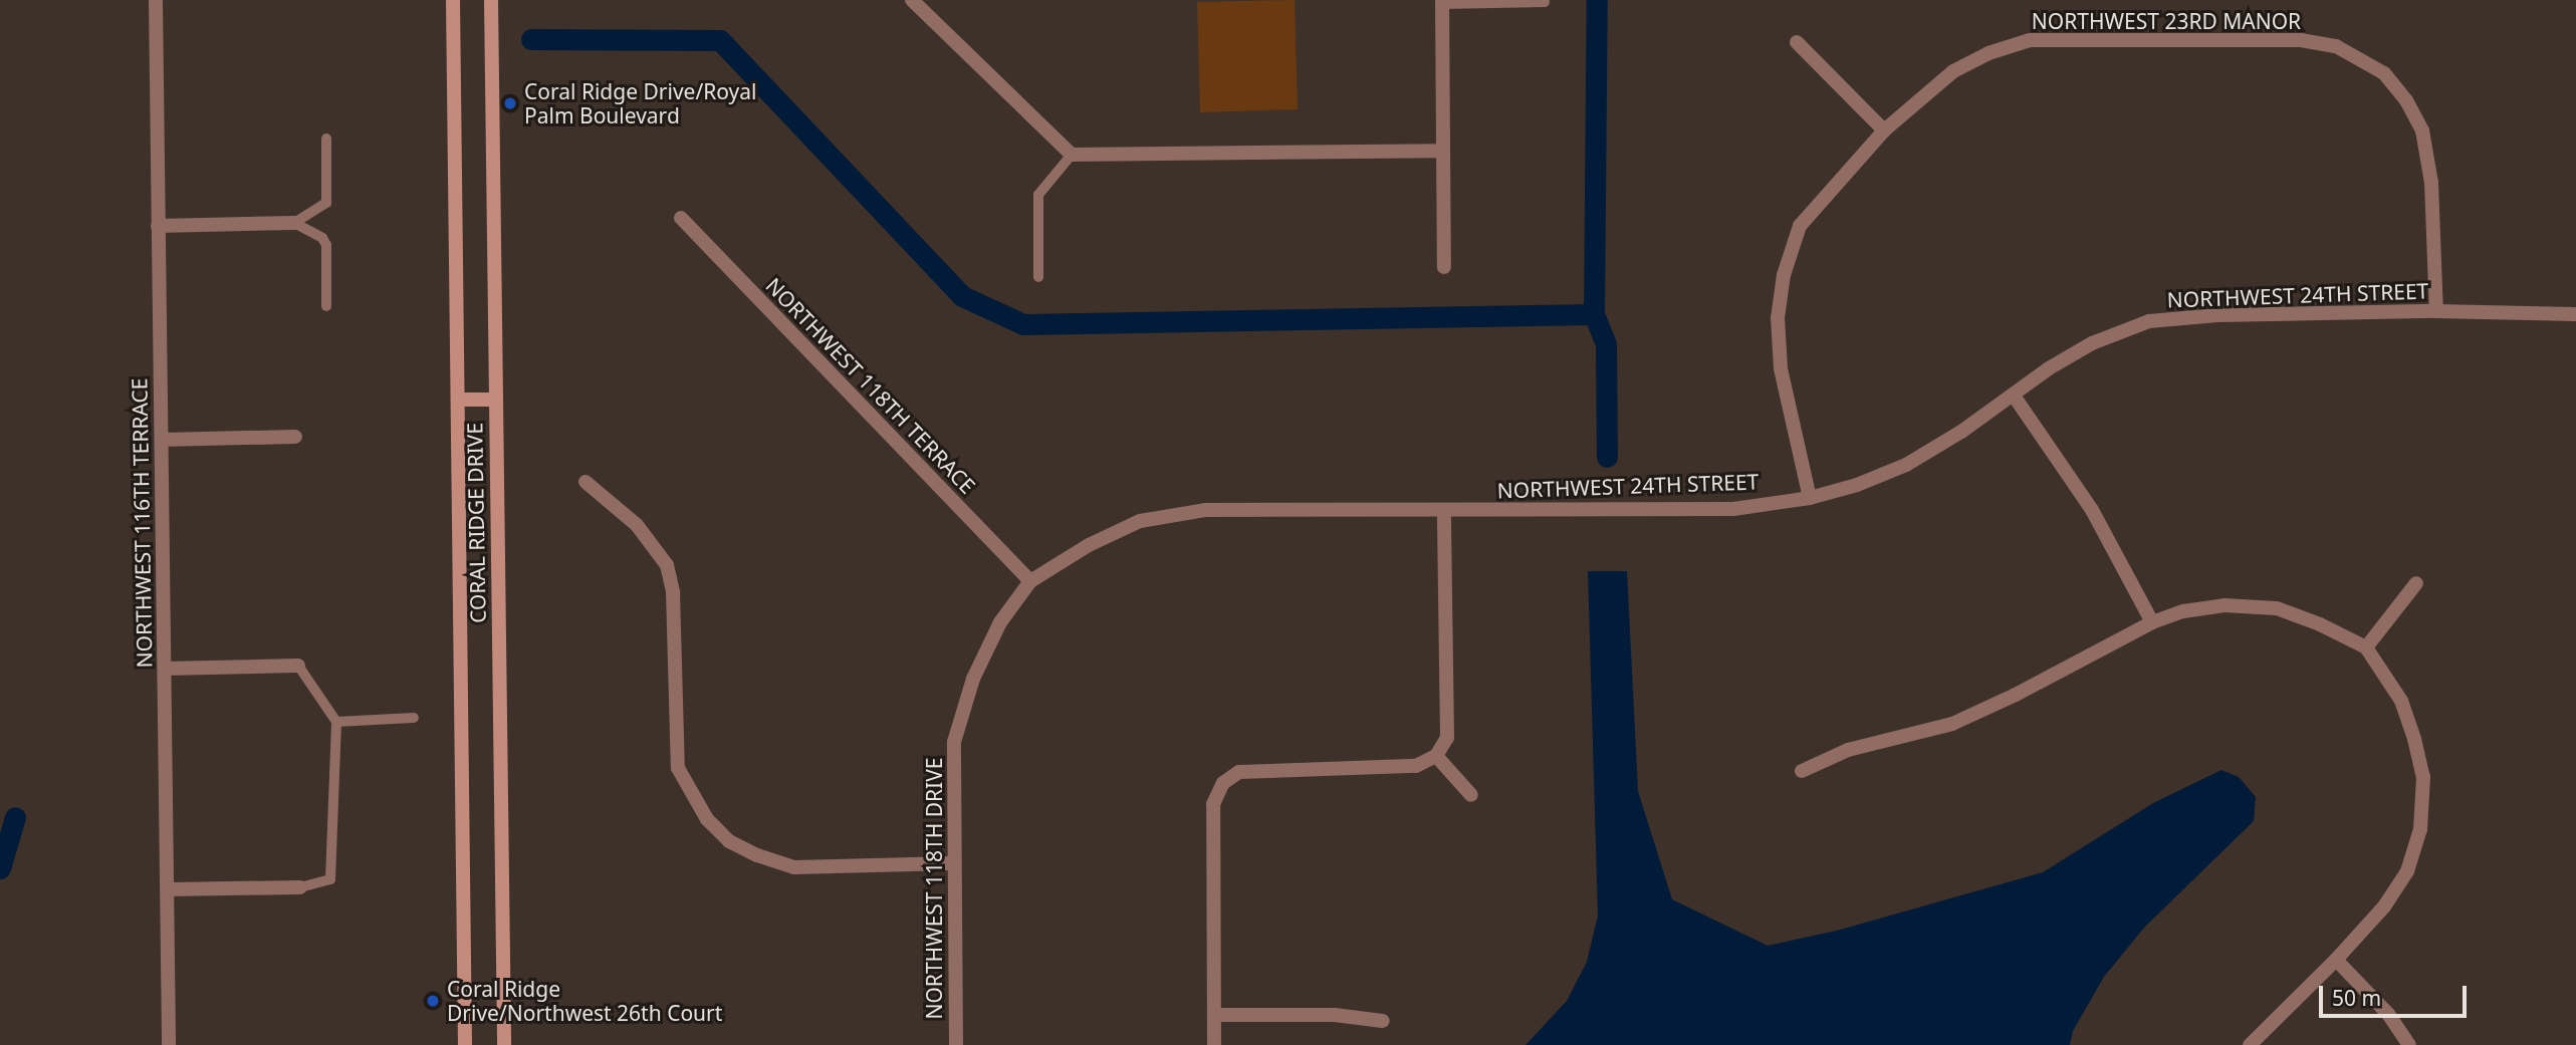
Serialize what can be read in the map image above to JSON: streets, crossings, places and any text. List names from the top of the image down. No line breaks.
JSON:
{"streets":{"main road":["CORAL RIDGE DRIVE"],"street":["NORTHWEST 23RD MANOR","NORTHWEST 24TH STREET","NORTHWEST 118TH TERRACE","NORTHWEST 116TH TERRACE","NORTHWEST 118TH DRIVE"]},"crossings":[["NORTHWEST 23RD MANOR","NORTHWEST 24TH STREET"],["NORTHWEST 24TH STREET","NORTHWEST 118TH TERRACE"],["NORTHWEST 24TH STREET","NORTHWEST 118TH DRIVE"],["NORTHWEST 118TH TERRACE","NORTHWEST 118TH DRIVE"]],"places":["Coral Ridge Drive/Royal Palm Boulevard","Coral Ridge Drive/Northwest 26th Court"],"scale_bar":"50 m"}
